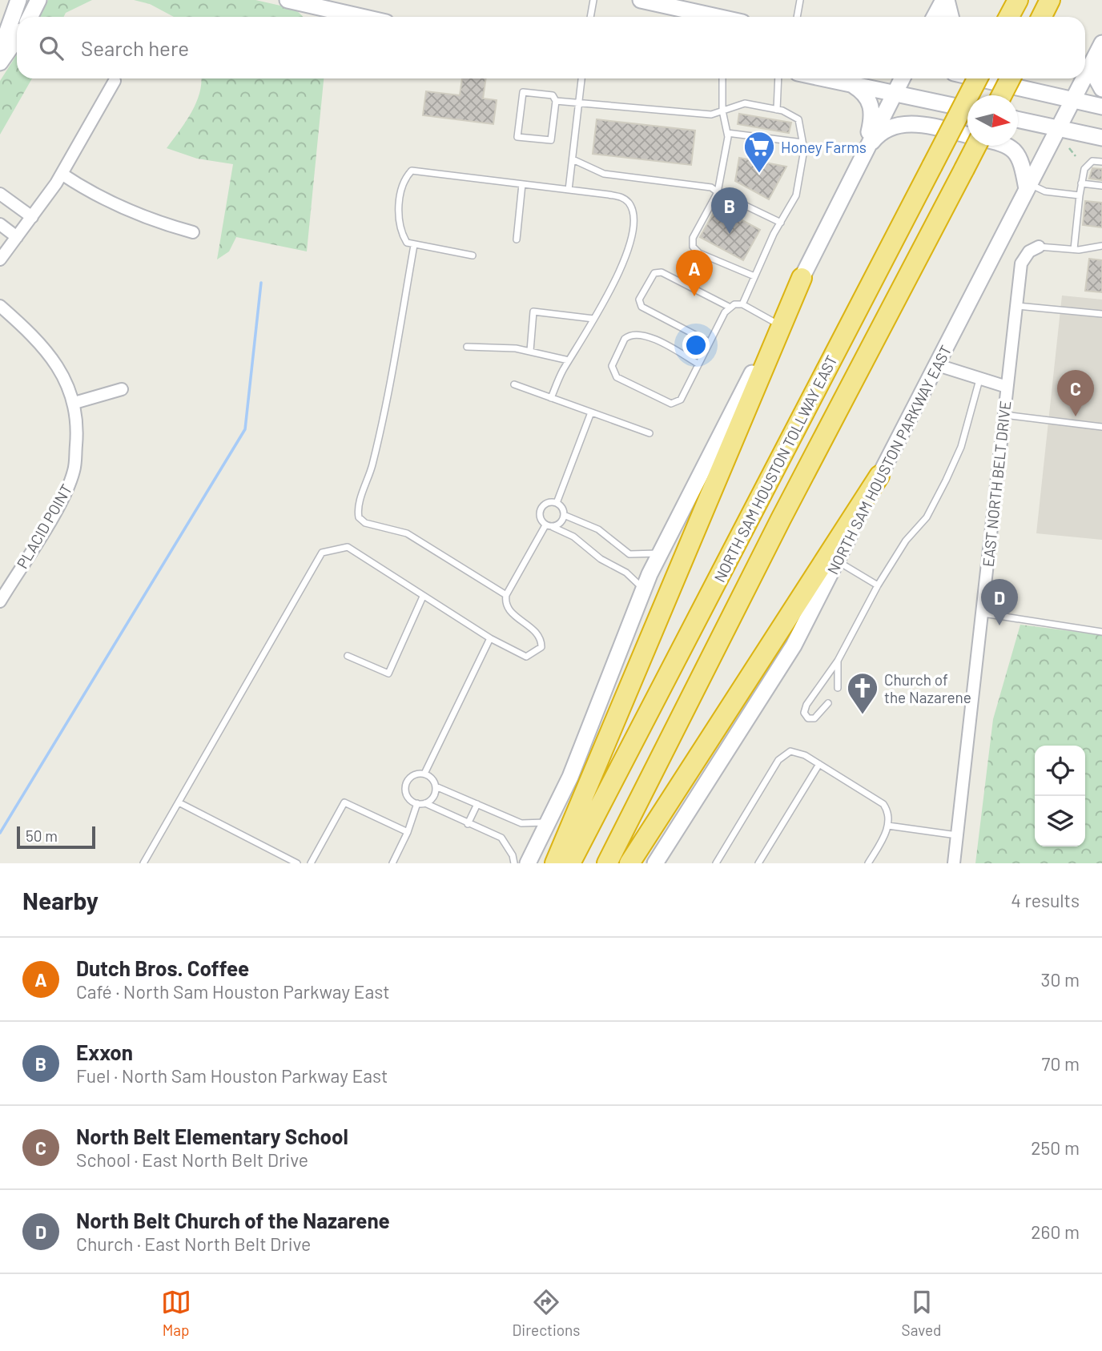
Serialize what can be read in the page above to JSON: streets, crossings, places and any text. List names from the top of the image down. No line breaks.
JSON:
{"streets":{"highway":["NORTH SAM HOUSTON TOLLWAY EAST"],"main road":["NORTH SAM HOUSTON PARKWAY EAST"],"street":["EAST NORTH BELT DRIVE","PLACID POINT"]},"places":{"supermarket":["Honey Farms"],"church":["Church of the Nazarene"]},"scale_bar":"50 m","north":"right","page":{"search":"Search here","pins":["B","A","C","D"],"scale":"50 m","heading":["Nearby","4 results"],"list":[{"mark":"A","name":"Dutch Bros. Coffee","note":"Café · North Sam Houston Parkway East","value":"30 m"},{"mark":"B","name":"Exxon","note":"Fuel · North Sam Houston Parkway East","value":"70 m"},{"mark":"C","name":"North Belt Elementary School","note":"School · East North Belt Drive","value":"250 m"},{"mark":"D","name":"North Belt Church of the Nazarene","note":"Church · East North Belt Drive","value":"260 m"}],"nav":["Map","Directions","Saved"]}}
